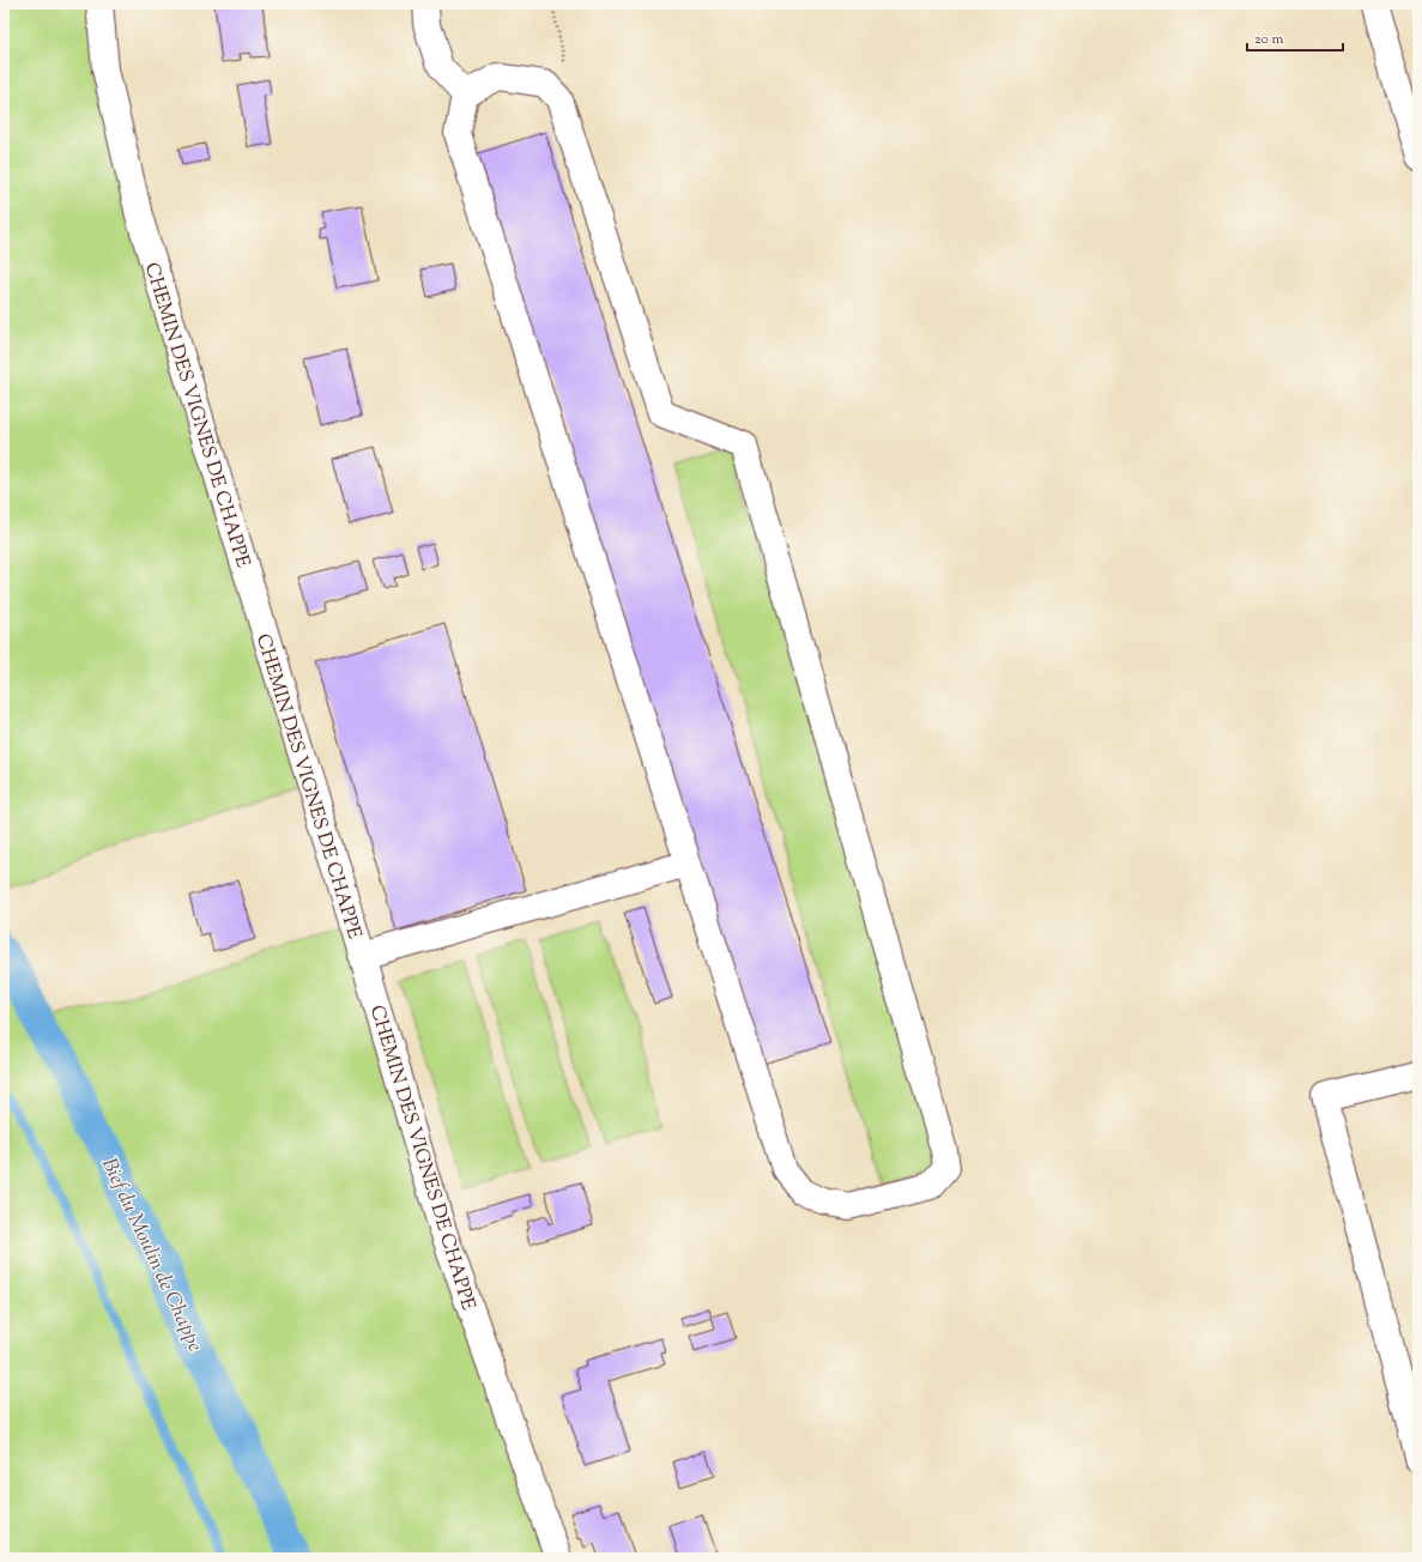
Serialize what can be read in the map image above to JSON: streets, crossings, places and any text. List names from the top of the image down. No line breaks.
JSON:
{"streets":{"street":["CHEMIN DES VIGNES DE CHAPPE"]},"water":["Bief du Moulin de Chappe"],"scale_bar":"20 m"}
